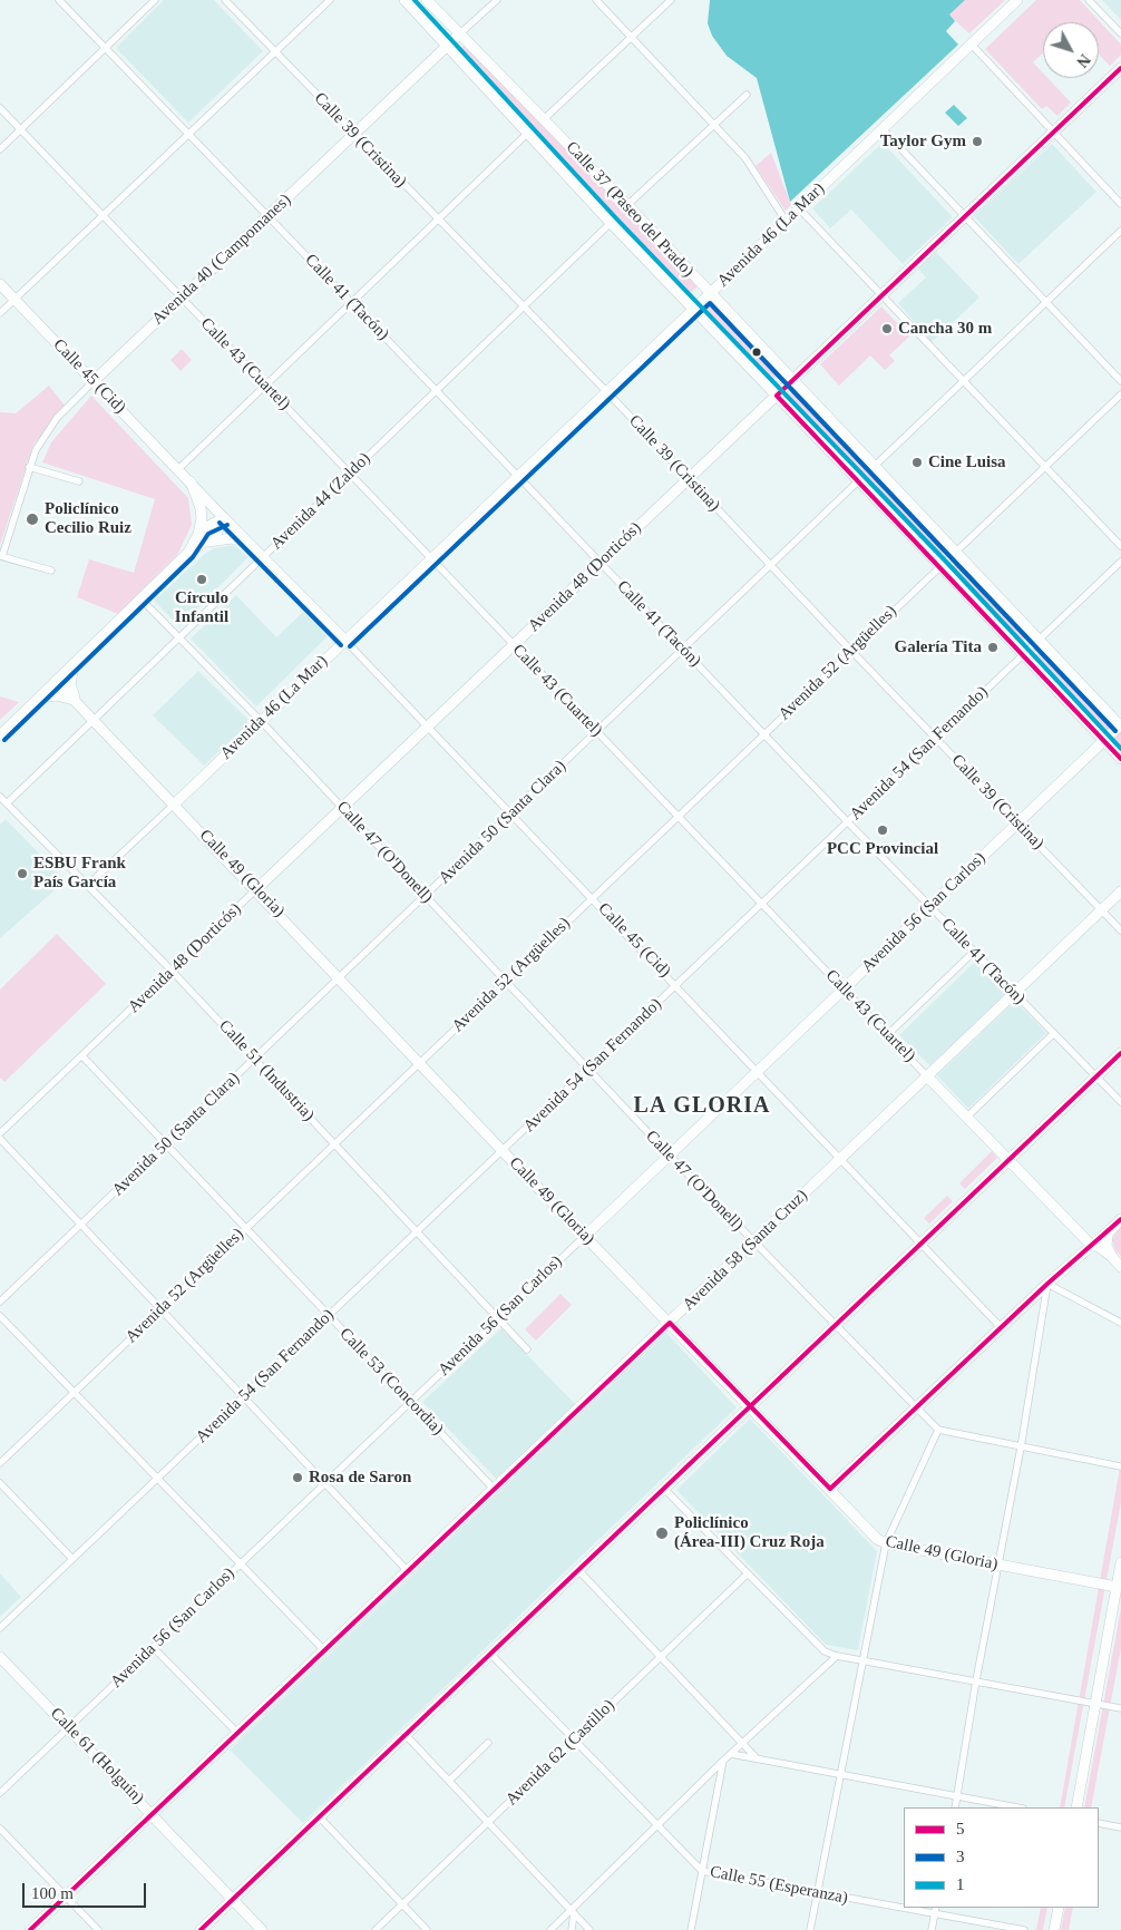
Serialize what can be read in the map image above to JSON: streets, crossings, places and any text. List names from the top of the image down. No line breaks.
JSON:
{"streets":{"main road":["Calle 37 (Paseo del Prado)","Avenida 46 (La Mar)","Avenida 40 (Campomanes)","Calle 43 (Cuartel)","Calle 45 (Cid)","Avenida 48 (Dorticós)","Calle 49 (Gloria)","Avenida 56 (San Carlos)","Avenida 58 (Santa Cruz)","Calle 61 (Holguín)"],"street":["Calle 39 (Cristina)","Calle 41 (Tacón)","Avenida 44 (Zaldo)","Avenida 52 (Argüelles)","Avenida 54 (San Fernando)","Avenida 50 (Santa Clara)","Calle 47 (O'Donell)","Calle 51 (Industria)","Calle 53 (Concordia)","Avenida 62 (Castillo)","Calle 55 (Esperanza)"]},"crossings":[["Calle 39 (Cristina)","Avenida 46 (La Mar)"],["Calle 39 (Cristina)","Avenida 40 (Campomanes)"],["Calle 39 (Cristina)","Avenida 44 (Zaldo)"],["Calle 39 (Cristina)","Avenida 48 (Dorticós)"],["Calle 39 (Cristina)","Avenida 52 (Argüelles)"],["Calle 39 (Cristina)","Avenida 54 (San Fernando)"],["Calle 39 (Cristina)","Avenida 50 (Santa Clara)"],["Calle 39 (Cristina)","Avenida 56 (San Carlos)"],["Calle 39 (Cristina)","Avenida 58 (Santa Cruz)"],["Calle 37 (Paseo del Prado)","Avenida 46 (La Mar)"],["Calle 37 (Paseo del Prado)","Avenida 40 (Campomanes)"],["Calle 37 (Paseo del Prado)","Avenida 44 (Zaldo)"],["Calle 37 (Paseo del Prado)","Avenida 48 (Dorticós)"],["Calle 37 (Paseo del Prado)","Avenida 52 (Argüelles)"],["Calle 37 (Paseo del Prado)","Avenida 54 (San Fernando)"],["Calle 37 (Paseo del Prado)","Avenida 50 (Santa Clara)"],["Calle 37 (Paseo del Prado)","Avenida 56 (San Carlos)"],["Avenida 46 (La Mar)","Calle 41 (Tacón)"],["Avenida 46 (La Mar)","Calle 43 (Cuartel)"],["Avenida 46 (La Mar)","Calle 45 (Cid)"],["Avenida 46 (La Mar)","Calle 47 (O'Donell)"],["Avenida 46 (La Mar)","Calle 49 (Gloria)"],["Avenida 46 (La Mar)","Calle 51 (Industria)"],["Avenida 40 (Campomanes)","Calle 41 (Tacón)"],["Avenida 40 (Campomanes)","Calle 43 (Cuartel)"],["Avenida 40 (Campomanes)","Calle 45 (Cid)"],["Calle 41 (Tacón)","Avenida 44 (Zaldo)"],["Calle 41 (Tacón)","Avenida 48 (Dorticós)"],["Calle 41 (Tacón)","Avenida 52 (Argüelles)"],["Calle 41 (Tacón)","Avenida 54 (San Fernando)"],["Calle 41 (Tacón)","Avenida 50 (Santa Clara)"],["Calle 41 (Tacón)","Avenida 56 (San Carlos)"],["Calle 41 (Tacón)","Avenida 58 (Santa Cruz)"],["Calle 43 (Cuartel)","Avenida 44 (Zaldo)"],["Calle 43 (Cuartel)","Avenida 48 (Dorticós)"],["Calle 43 (Cuartel)","Avenida 52 (Argüelles)"],["Calle 43 (Cuartel)","Avenida 54 (San Fernando)"],["Calle 43 (Cuartel)","Avenida 50 (Santa Clara)"],["Calle 43 (Cuartel)","Avenida 56 (San Carlos)"],["Calle 43 (Cuartel)","Avenida 58 (Santa Cruz)"],["Calle 45 (Cid)","Avenida 44 (Zaldo)"],["Calle 45 (Cid)","Avenida 48 (Dorticós)"],["Calle 45 (Cid)","Avenida 52 (Argüelles)"],["Calle 45 (Cid)","Avenida 54 (San Fernando)"],["Calle 45 (Cid)","Avenida 50 (Santa Clara)"],["Calle 45 (Cid)","Avenida 56 (San Carlos)"],["Calle 45 (Cid)","Avenida 58 (Santa Cruz)"],["Avenida 44 (Zaldo)","Calle 47 (O'Donell)"],["Avenida 44 (Zaldo)","Calle 49 (Gloria)"],["Avenida 44 (Zaldo)","Calle 51 (Industria)"],["Avenida 48 (Dorticós)","Calle 47 (O'Donell)"],["Avenida 48 (Dorticós)","Calle 49 (Gloria)"],["Avenida 48 (Dorticós)","Calle 51 (Industria)"],["Avenida 48 (Dorticós)","Calle 53 (Concordia)"],["Avenida 52 (Argüelles)","Calle 47 (O'Donell)"],["Avenida 52 (Argüelles)","Calle 49 (Gloria)"],["Avenida 52 (Argüelles)","Calle 51 (Industria)"],["Avenida 52 (Argüelles)","Calle 53 (Concordia)"],["Avenida 54 (San Fernando)","Calle 47 (O'Donell)"],["Avenida 54 (San Fernando)","Calle 49 (Gloria)"],["Avenida 54 (San Fernando)","Calle 51 (Industria)"],["Avenida 54 (San Fernando)","Calle 53 (Concordia)"],["Avenida 50 (Santa Clara)","Calle 47 (O'Donell)"],["Avenida 50 (Santa Clara)","Calle 49 (Gloria)"],["Avenida 50 (Santa Clara)","Calle 51 (Industria)"],["Avenida 50 (Santa Clara)","Calle 53 (Concordia)"],["Calle 47 (O'Donell)","Avenida 56 (San Carlos)"],["Calle 47 (O'Donell)","Avenida 58 (Santa Cruz)"],["Calle 49 (Gloria)","Avenida 56 (San Carlos)"],["Calle 49 (Gloria)","Avenida 58 (Santa Cruz)"],["Avenida 56 (San Carlos)","Calle 51 (Industria)"],["Avenida 56 (San Carlos)","Calle 53 (Concordia)"],["Avenida 56 (San Carlos)","Calle 61 (Holguín)"],["Avenida 58 (Santa Cruz)","Calle 53 (Concordia)"],["Avenida 58 (Santa Cruz)","Calle 61 (Holguín)"],["Avenida 62 (Castillo)","Calle 55 (Esperanza)"]],"districts":["LA GLORIA"],"places":["Taylor Gym","Cancha 30 m","Cine Luisa","Policlínico Cecilio Ruiz","Círculo Infantil","Galería Tita","PCC Provincial","ESBU Frank País García","Rosa de Saron","Policlínico (Área-III) Cruz Roja"],"lines":["transit line 1","transit line 5","transit line 3"],"legend":["5","3","1"],"scale_bar":"100 m","north":"bottom right"}
